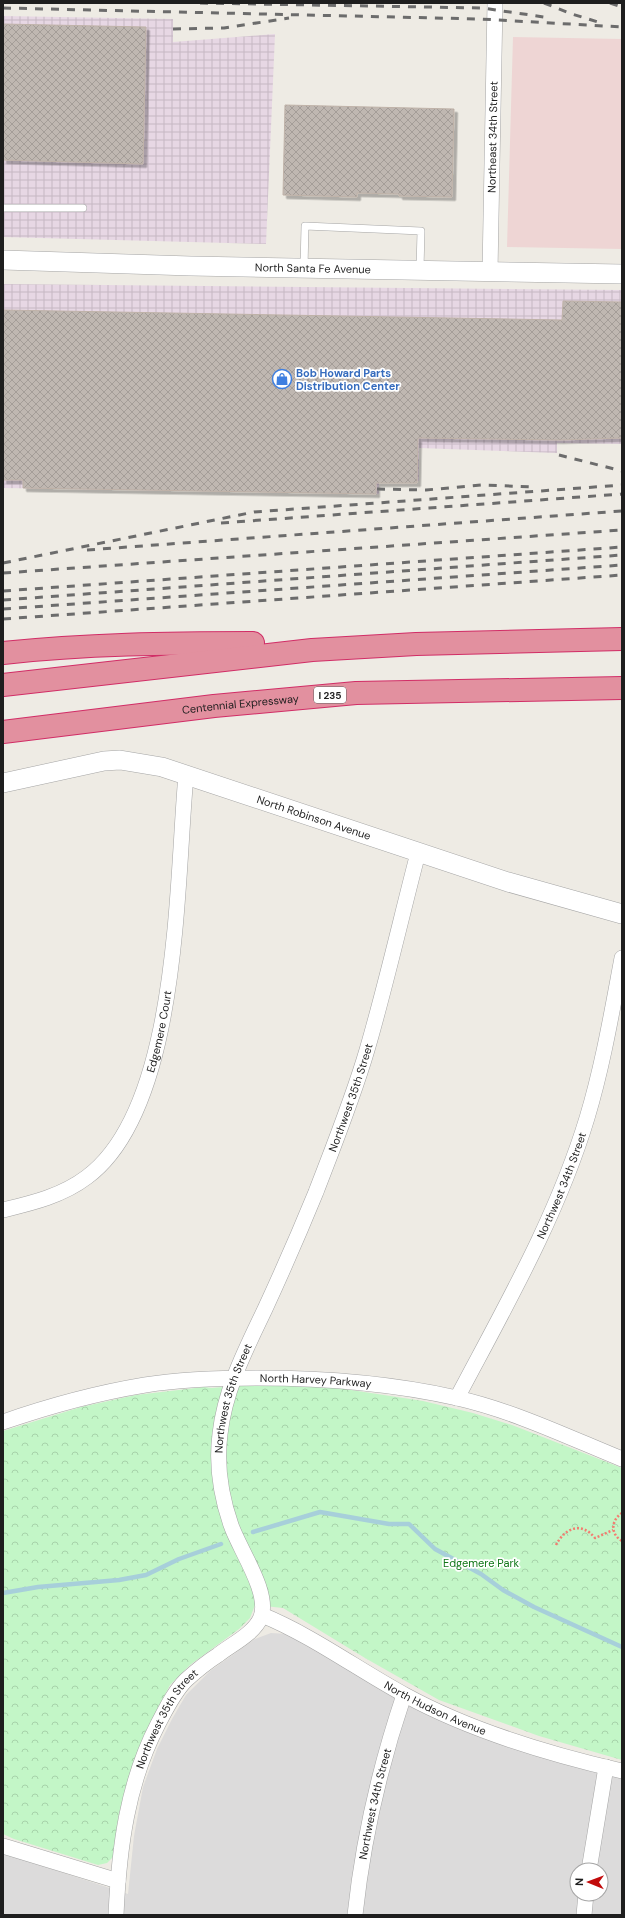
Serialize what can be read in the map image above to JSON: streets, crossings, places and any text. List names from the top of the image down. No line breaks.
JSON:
{"streets":{"highway":["I 235","Centennial Expressway"],"street":["Northeast 34th Street","North Santa Fe Avenue","North Robinson Avenue","Edgemere Court","Northwest 35th Street","Northwest 34th Street","North Harvey Parkway","North Hudson Avenue"]},"crossings":[["Northeast 34th Street","North Santa Fe Avenue"],["North Robinson Avenue","Edgemere Court"],["North Robinson Avenue","Northwest 35th Street"],["Northwest 35th Street","North Harvey Parkway"],["Northwest 35th Street","North Hudson Avenue"],["Northwest 34th Street","North Harvey Parkway"],["Northwest 34th Street","North Hudson Avenue"]],"parks":["Edgemere Park"],"places":{"shop":["Bob Howard Parts Distribution Center"]},"north":"left"}
